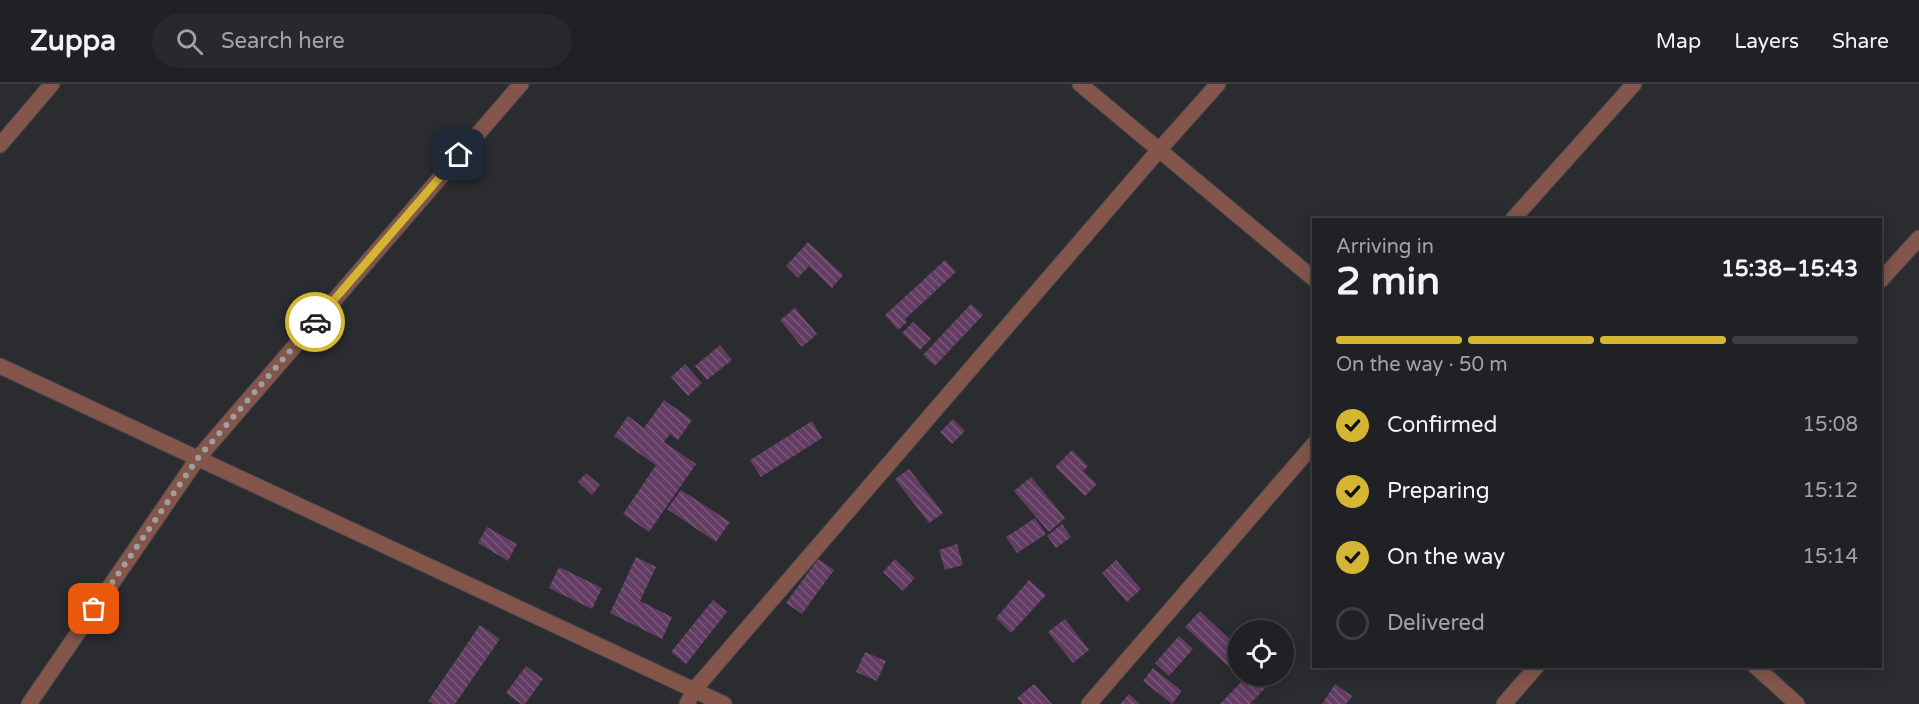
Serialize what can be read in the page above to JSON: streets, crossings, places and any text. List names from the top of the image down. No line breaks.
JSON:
{"page":{"header":"Zuppa","search":"Search here","nav":["Map","Layers","Share"],"heading":["2 min","Arriving in","15:38–15:43"],"bar":"On the way · 50 m","list":[["Confirmed","15:08"],["Preparing","15:12"],["On the way","15:14"],"Delivered"]}}
